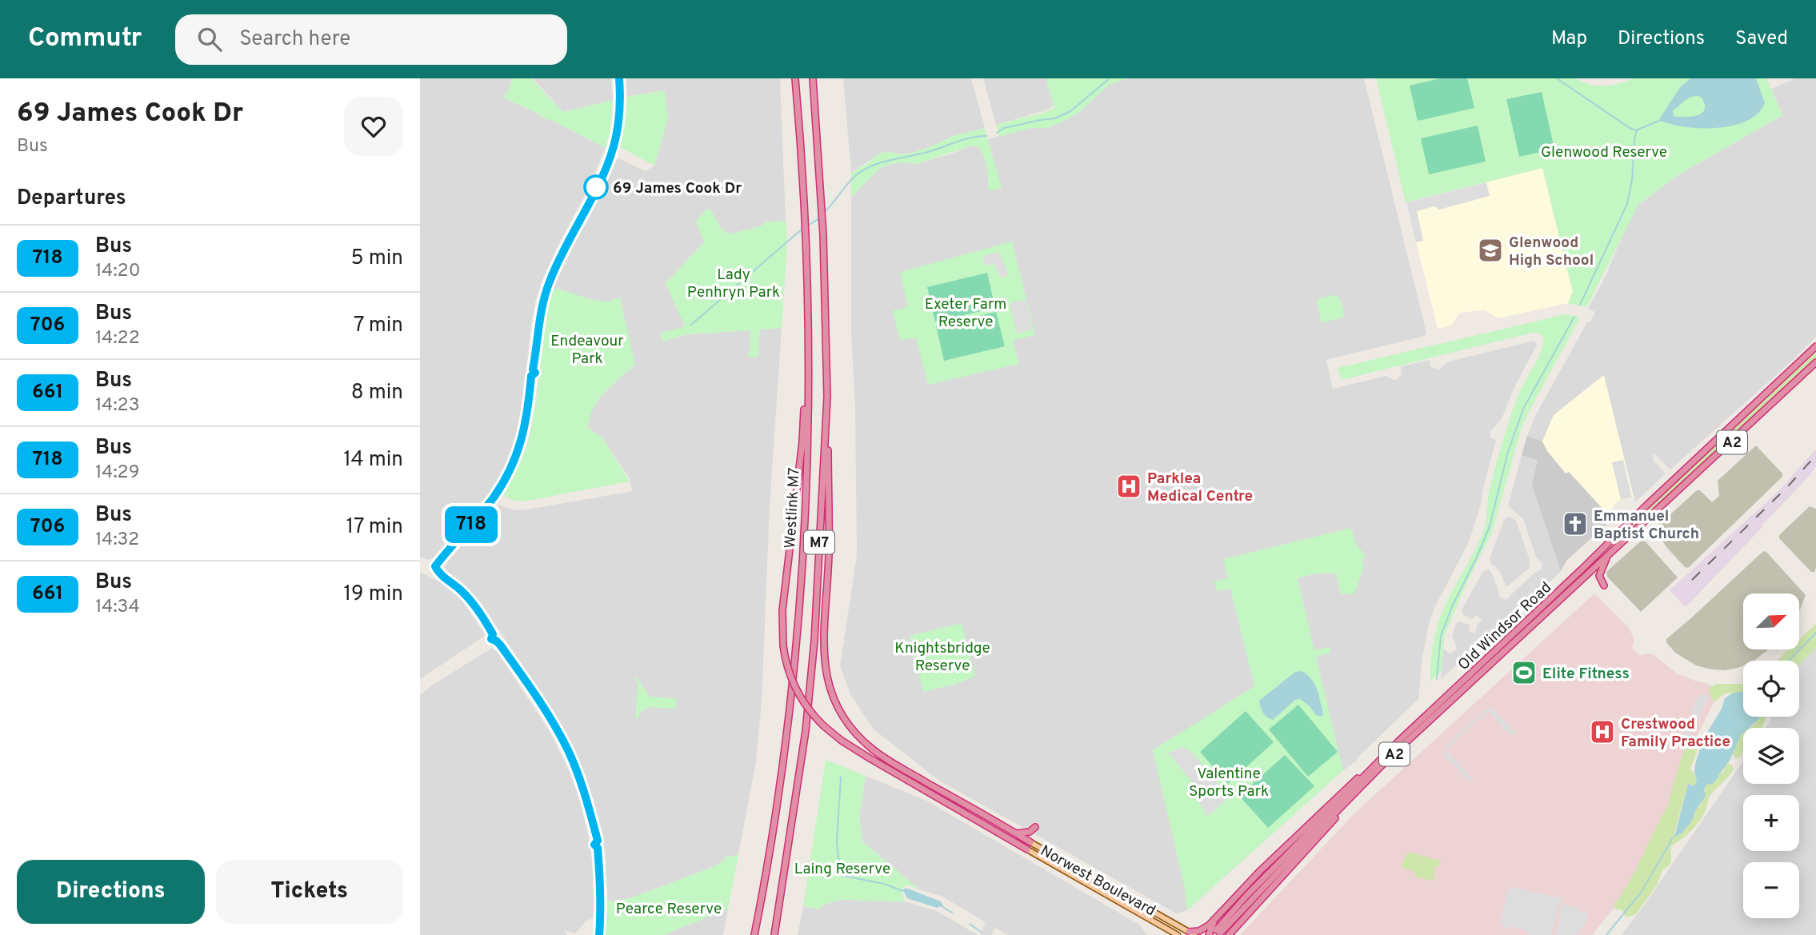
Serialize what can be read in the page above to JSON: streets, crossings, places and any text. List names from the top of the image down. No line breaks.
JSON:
{"streets":{"highway":["A2","Westlink M7","M7","Old Windsor Road"],"main road":["Norwest Boulevard"]},"crossings":[["Westlink M7","M7"],["M7","Norwest Boulevard"]],"parks":["Glenwood Reserve","Lady Penhryn Park","Exeter Farm Reserve","Endeavour Park","Knightsbridge Reserve","Valentine Sports Park","Laing Reserve","Pearce Reserve"],"places":{"other":["69 James Cook Dr"],"school or university":["Glenwood High School"],"hospital":["Parklea Medical Centre","Crestwood Family Practice"],"church":["Emmanuel Baptist Church"],"sports":["Elite Fitness"]},"lines":["bus line 718"],"north":"top right","page":{"header":"Commutr","search":"Search here","nav":["Map","Directions","Saved"],"heading":[["69 James Cook Dr","Bus"],"Departures"],"on_map":"718","list":[{"mark":"718","name":"Bus","note":"14:20","value":"5 min"},{"mark":"706","name":"Bus","note":"14:22","value":"7 min"},{"mark":"661","name":"Bus","note":"14:23","value":"8 min"},{"mark":"718","name":"Bus","note":"14:29","value":"14 min"},{"mark":"706","name":"Bus","note":"14:32","value":"17 min"},{"mark":"661","name":"Bus","note":"14:34","value":"19 min"}],"map_buttons":["+","−"],"buttons":["Directions","Tickets"]}}
